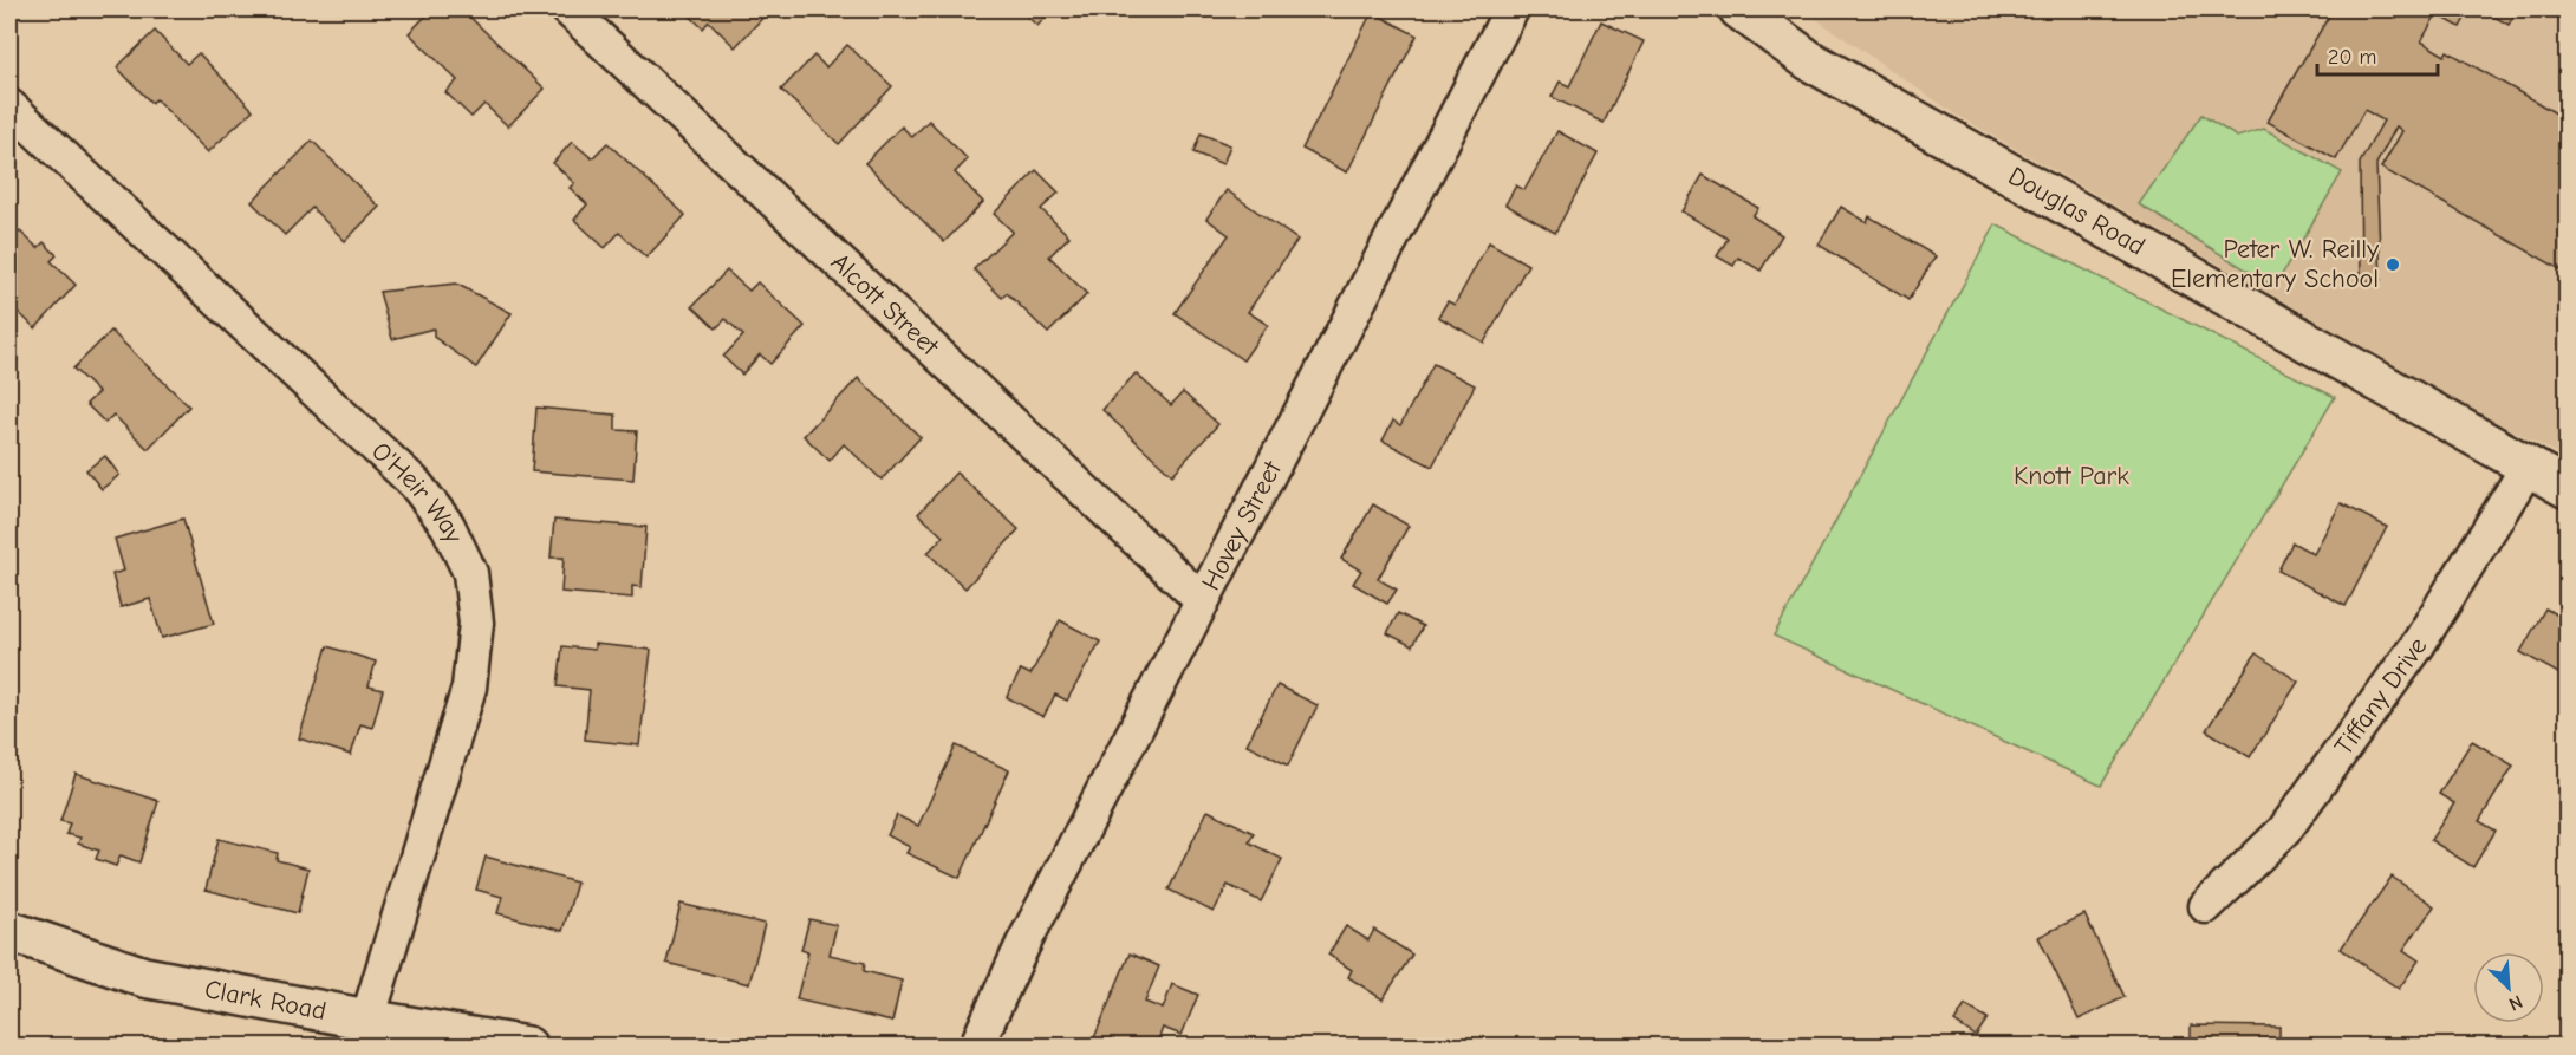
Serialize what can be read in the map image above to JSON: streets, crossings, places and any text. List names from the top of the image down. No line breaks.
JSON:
{"streets":{"street":["Douglas Road","Alcott Street","O'Heir Way","Hovey Street","Tiffany Drive","Clark Road"]},"crossings":[["Douglas Road","Tiffany Drive"],["Alcott Street","Hovey Street"],["O'Heir Way","Clark Road"]],"parks":["Knott Park"],"places":["Peter W. Reilly Elementary School"],"scale_bar":"20 m","north":"bottom right"}
